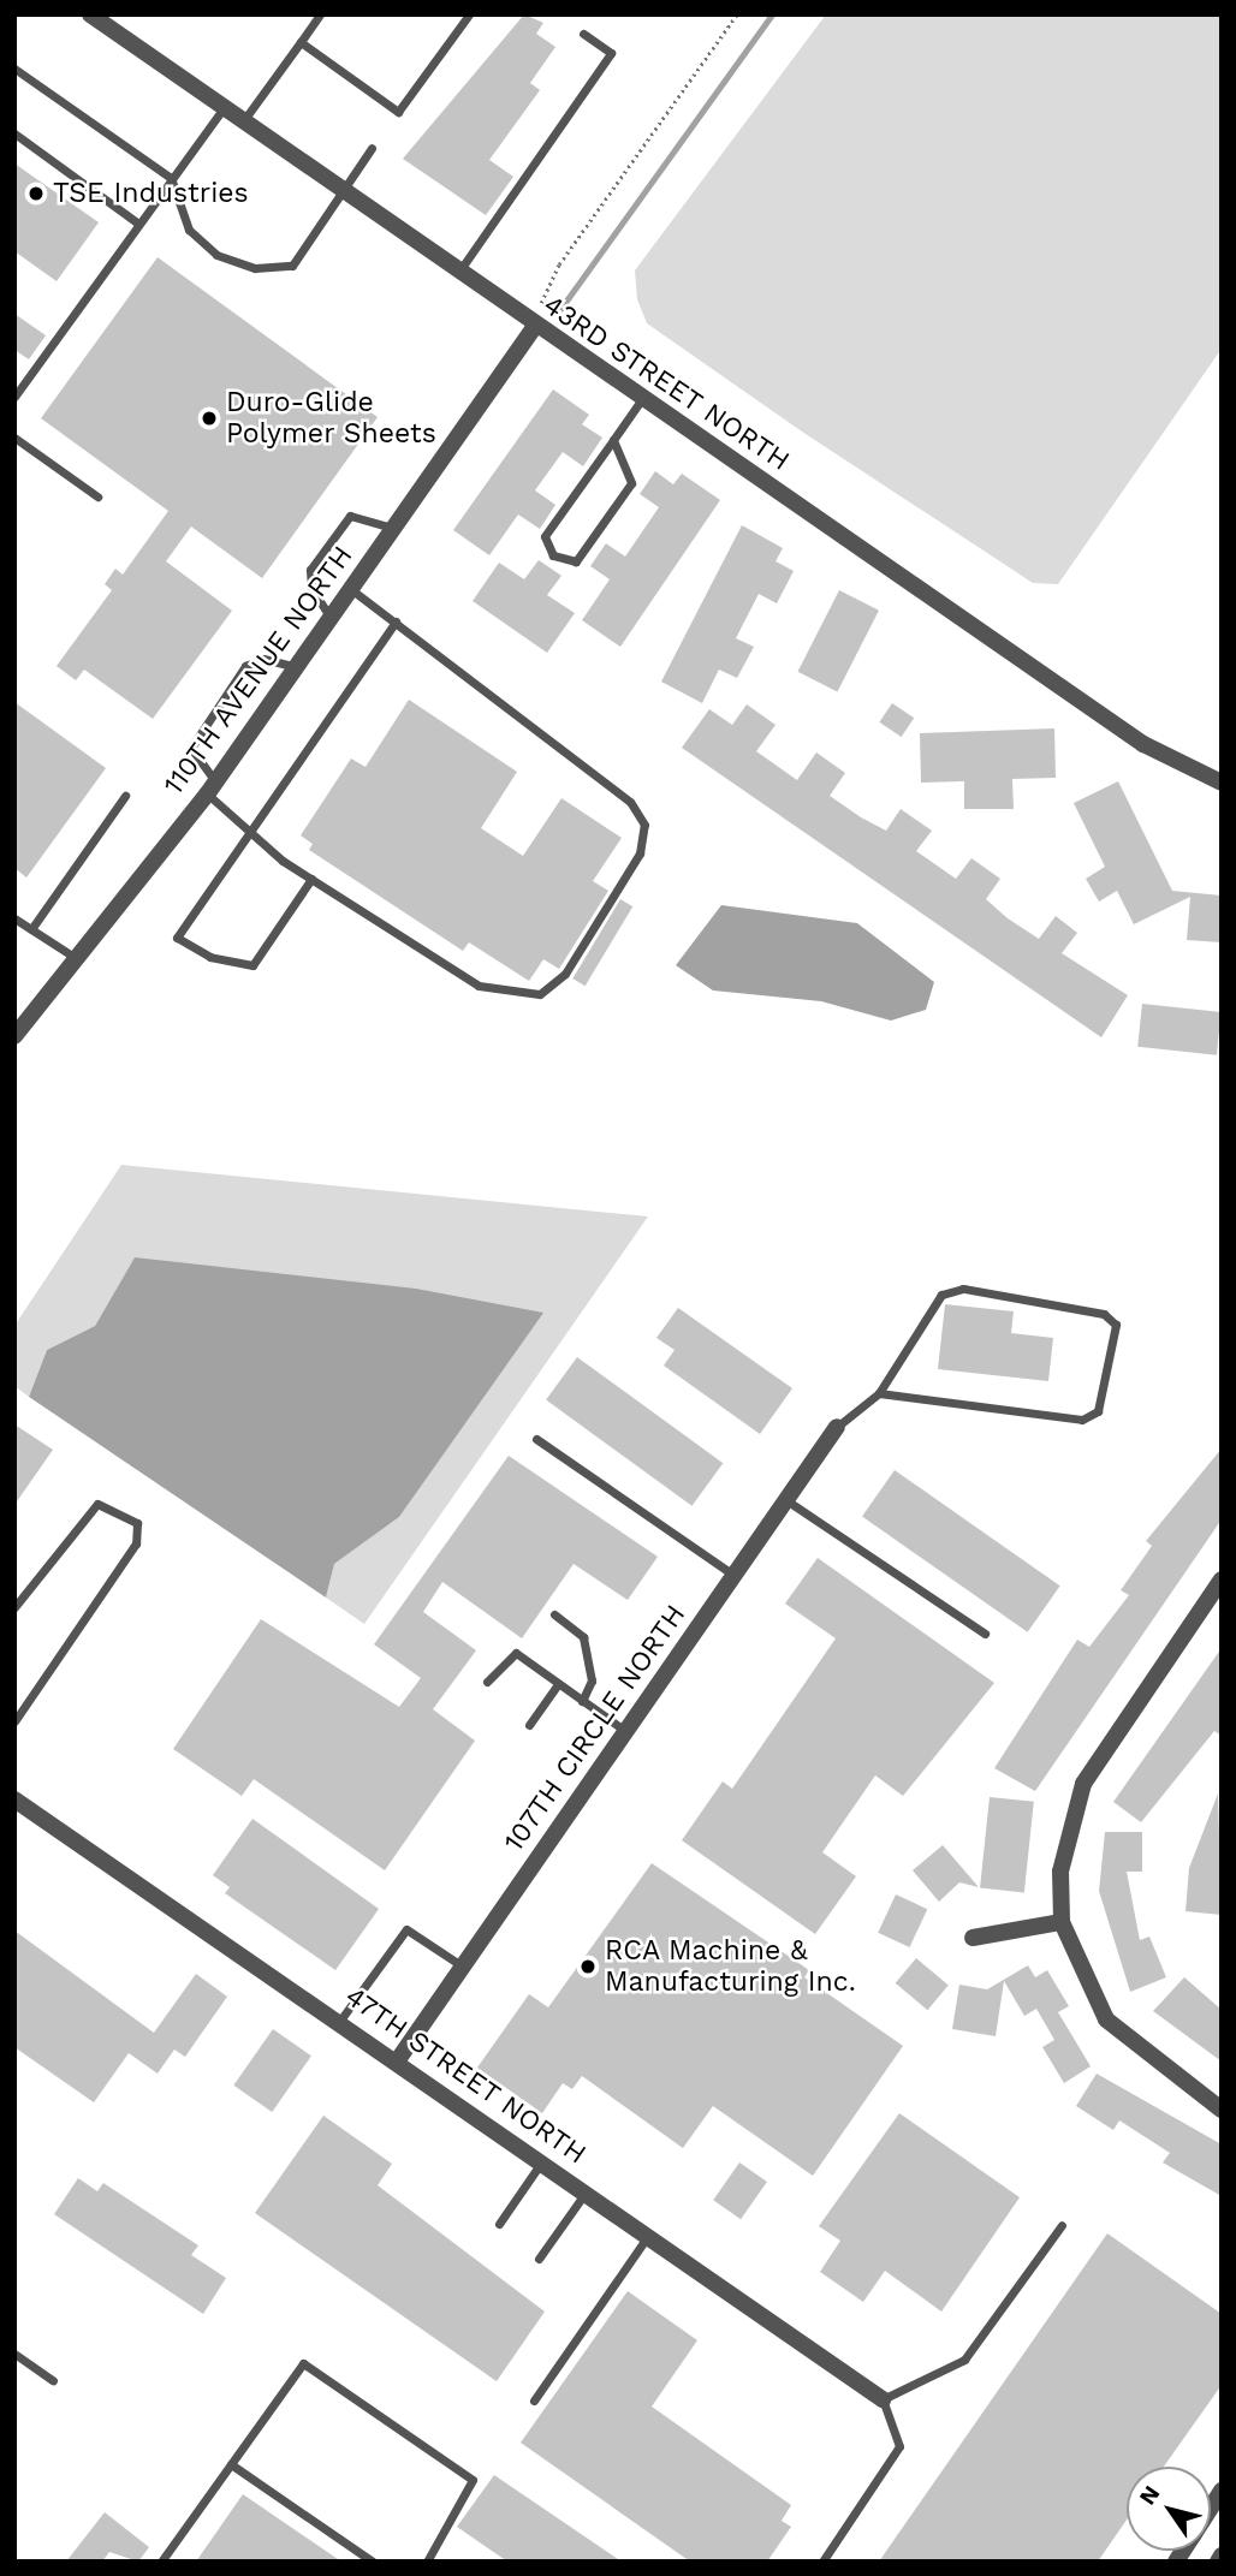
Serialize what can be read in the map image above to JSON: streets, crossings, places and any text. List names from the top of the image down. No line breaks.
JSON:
{"streets":{"street":["43RD STREET NORTH","110TH AVENUE NORTH","107TH CIRCLE NORTH","47TH STREET NORTH"]},"crossings":[["43RD STREET NORTH","110TH AVENUE NORTH"],["107TH CIRCLE NORTH","47TH STREET NORTH"]],"places":["TSE Industries","Duro-Glide Polymer Sheets","RCA Machine & Manufacturing Inc."],"north":"top left"}
